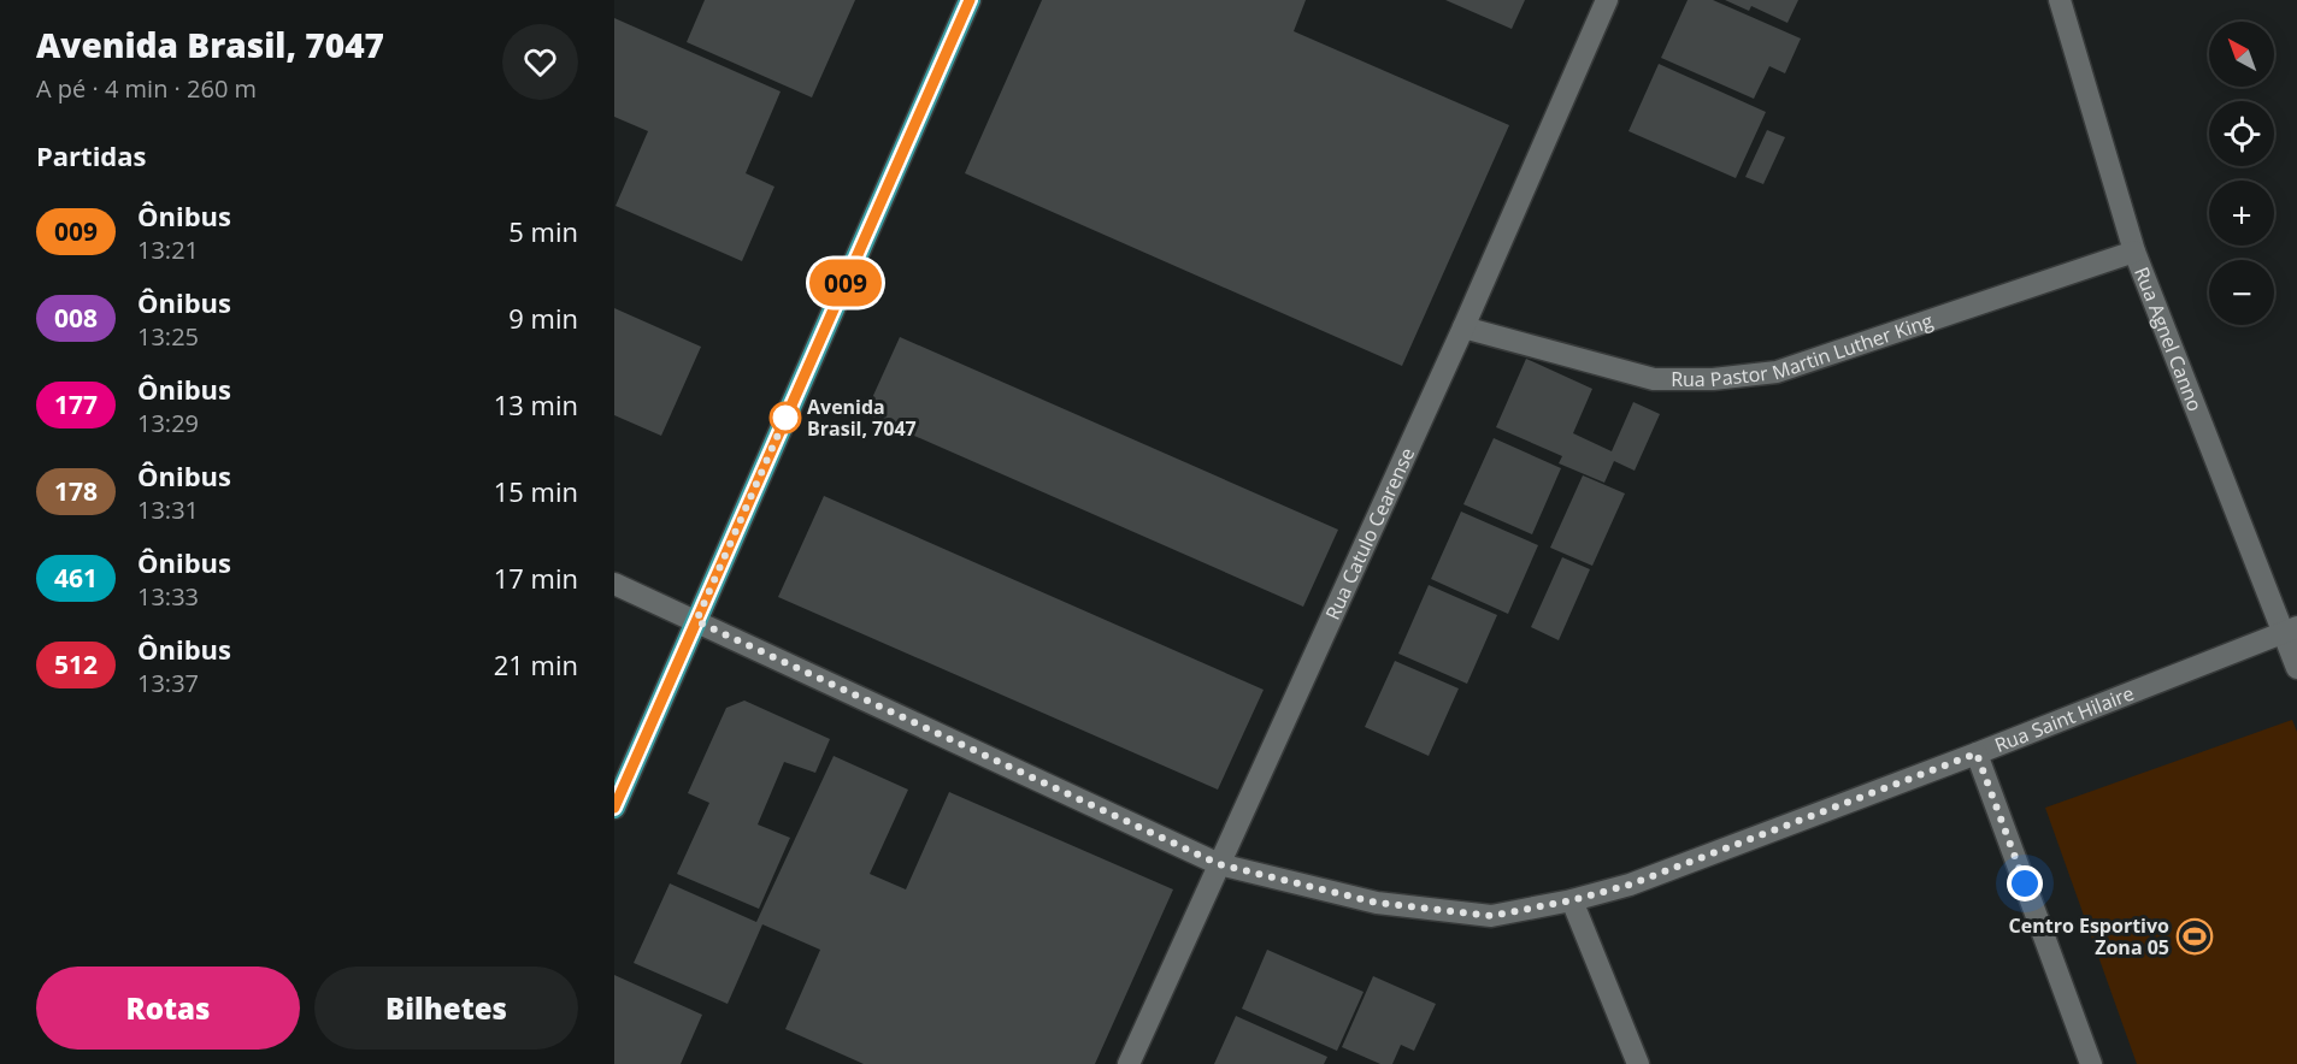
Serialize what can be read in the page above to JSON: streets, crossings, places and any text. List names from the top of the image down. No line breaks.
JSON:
{"streets":{"street":["Rua Agnel Canno","Rua Pastor Martin Luther King","Rua Catulo Cearense","Rua Saint Hilaire"]},"crossings":[["Rua Agnel Canno","Rua Pastor Martin Luther King"],["Rua Agnel Canno","Rua Saint Hilaire"],["Rua Pastor Martin Luther King","Rua Catulo Cearense"],["Rua Catulo Cearense","Rua Saint Hilaire"]],"places":{"other":["Avenida Brasil, 7047"],"sports":["Centro Esportivo Zona 05"]},"lines":["bus line 009"],"north":"top left","page":{"heading":[["Avenida Brasil, 7047","A pé · 4 min · 260 m"],"Partidas"],"on_map":"009","map_buttons":["+","−"],"list":[{"mark":"009","name":"Ônibus","note":"13:21","value":"5 min"},{"mark":"008","name":"Ônibus","note":"13:25","value":"9 min"},{"mark":"177","name":"Ônibus","note":"13:29","value":"13 min"},{"mark":"178","name":"Ônibus","note":"13:31","value":"15 min"},{"mark":"461","name":"Ônibus","note":"13:33","value":"17 min"},{"mark":"512","name":"Ônibus","note":"13:37","value":"21 min"}],"buttons":["Rotas","Bilhetes"]}}
